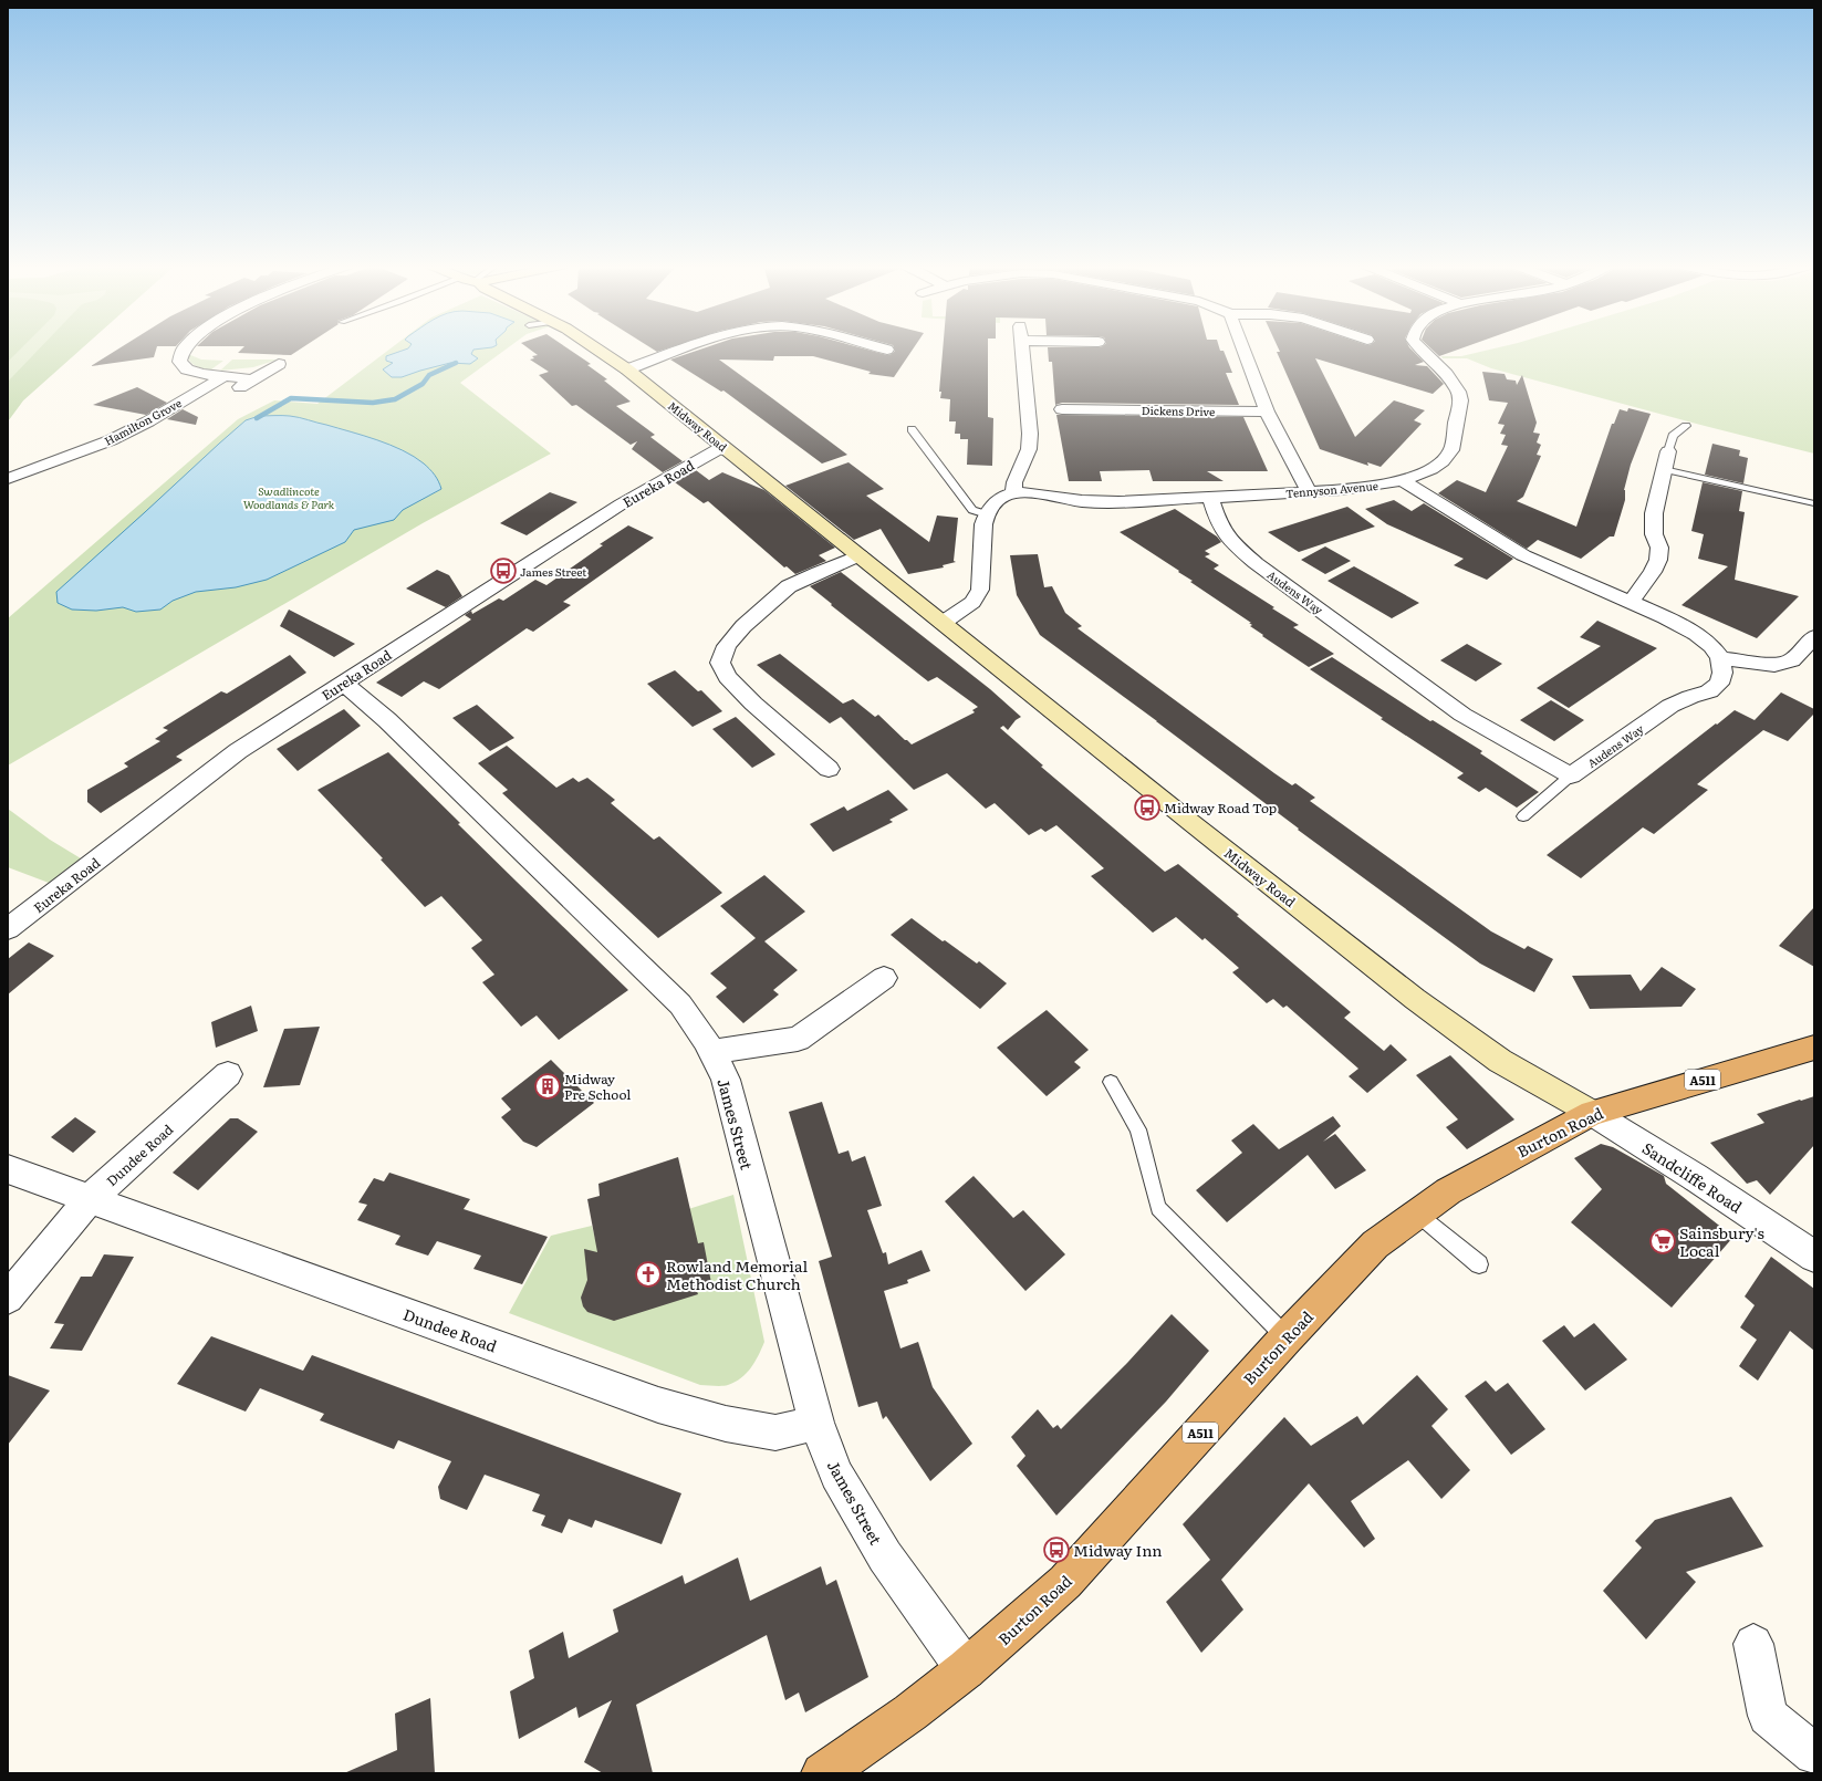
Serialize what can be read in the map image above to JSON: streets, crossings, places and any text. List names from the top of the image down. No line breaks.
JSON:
{"streets":{"highway":["A511","Burton Road"],"main road":["Midway Road"],"street":["Dickens Drive","Hamilton Grove","Eureka Road","Tennyson Avenue","Audens Way","James Street","Dundee Road","Sandcliffe Road"]},"crossings":[["Midway Road","Eureka Road"],["Midway Road","Burton Road"],["Midway Road","Sandcliffe Road"],["Eureka Road","James Street"],["Tennyson Avenue","Audens Way"],["James Street","Burton Road"],["James Street","Dundee Road"],["Burton Road","Sandcliffe Road"]],"parks":["Swadlincote Woodlands & Park"],"places":{"bus stop":["James Street","Midway Road Top","Midway Inn"],"building":["Midway Pre School"],"supermarket":["Sainsbury's Local"],"church":["Rowland Memorial Methodist Church"]}}
